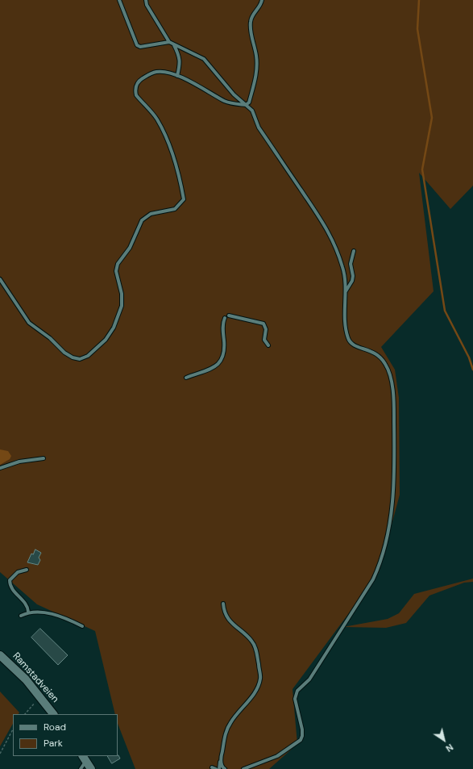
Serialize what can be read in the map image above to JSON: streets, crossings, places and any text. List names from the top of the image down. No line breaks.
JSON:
{"streets":{"street":["Ramstadveien"]},"legend":["Road","Park"],"north":"bottom right"}
